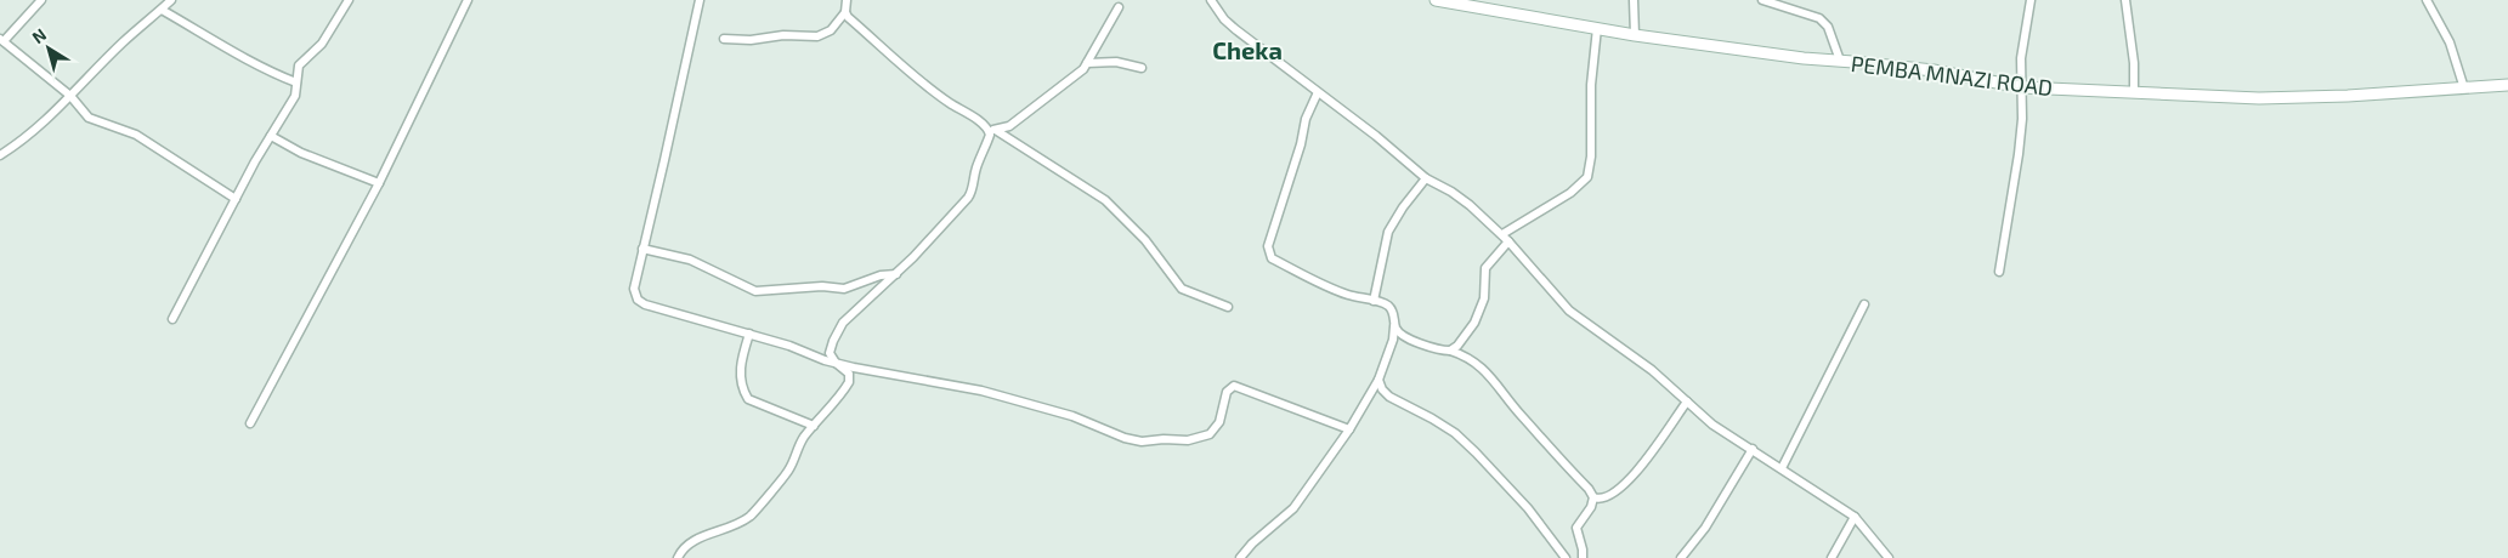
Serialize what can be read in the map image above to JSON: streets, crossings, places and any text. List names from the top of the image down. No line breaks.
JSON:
{"streets":{"main road":["PEMBA MNAZI ROAD"]},"districts":["Cheka"],"north":"top left"}
